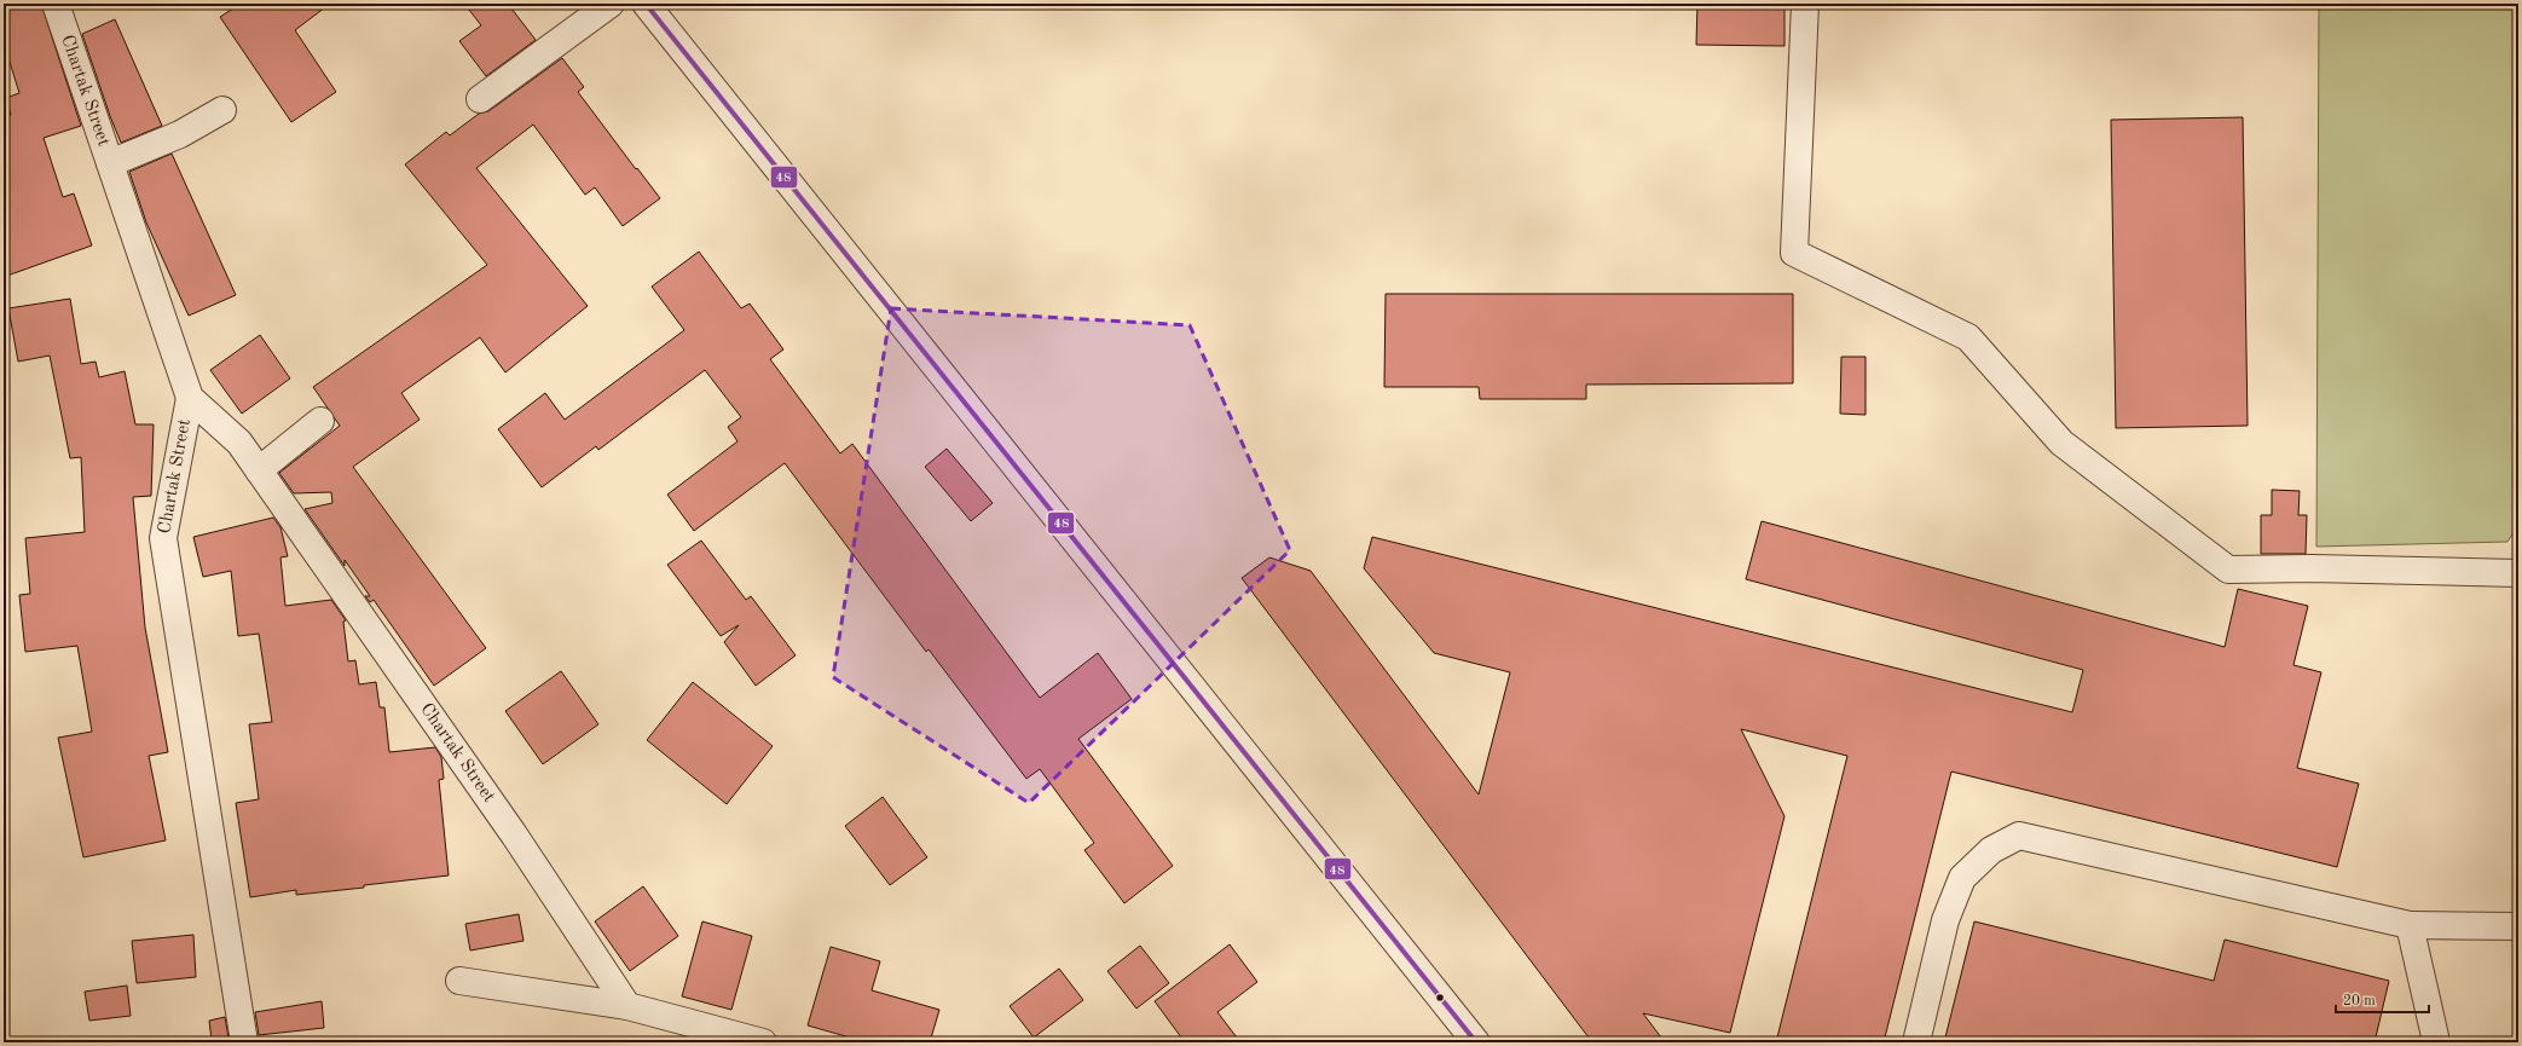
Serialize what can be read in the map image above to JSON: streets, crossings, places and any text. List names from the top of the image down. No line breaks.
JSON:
{"streets":{"street":["Chartak Street"]},"lines":["transit line 48"],"scale_bar":"20 m"}
